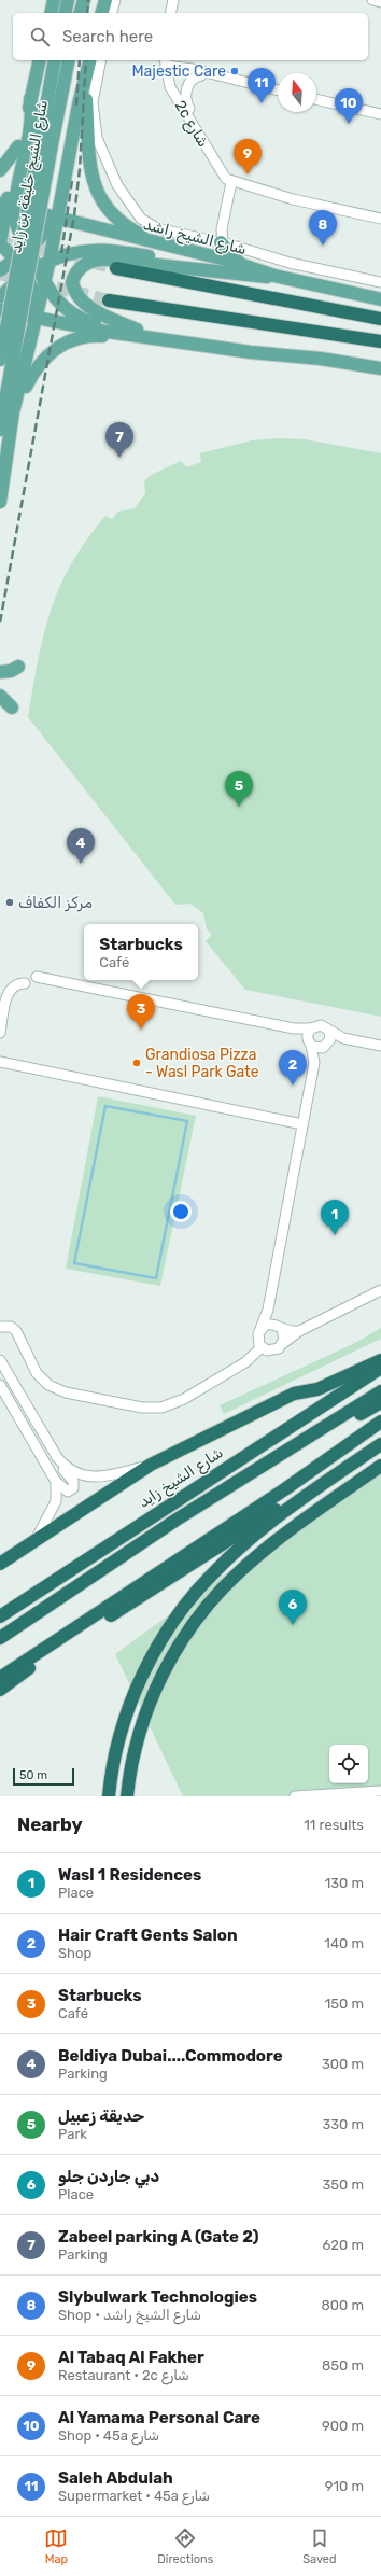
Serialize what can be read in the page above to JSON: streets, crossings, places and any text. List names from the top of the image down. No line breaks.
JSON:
{"streets":{"highway":["شارع الشيخ زايد"],"main road":["شارع الشيخ خليفة بن زايد","شارع الشيخ راشد"],"street":["2c شارع"]},"places":["Majestic Care","مركز الكفاف","Grandiosa Pizza - Wasl Park Gate"],"scale_bar":"50 m","north":"top","page":{"search":"Search here","pins":["11","10","9","8","7","5","4","3","2","1","6"],"popup":["Starbucks","Café"],"scale":"50 m","heading":["Nearby","11 results"],"list":[{"mark":"1","name":"Wasl 1 Residences","note":"Place","value":"130 m"},{"mark":"2","name":"Hair Craft Gents Salon","note":"Shop","value":"140 m"},{"mark":"3","name":"Starbucks","note":"Café","value":"150 m"},{"mark":"4","name":"Beldiya Dubai....Commodore","note":"Parking","value":"300 m"},{"mark":"5","name":"حديقة زعبيل","note":"Park","value":"330 m"},{"mark":"6","name":"دبي جاردن جلو","note":"Place","value":"350 m"},{"mark":"7","name":"Zabeel parking A (Gate 2)","note":"Parking","value":"620 m"},{"mark":"8","name":"Slybulwark Technologies","note":"Shop · شارع الشيخ راشد","value":"800 m"},{"mark":"9","name":"Al Tabaq Al Fakher","note":"Restaurant · 2c شارع","value":"850 m"},{"mark":"10","name":"Al Yamama Personal Care","note":"Shop · 45a شارع","value":"900 m"},{"mark":"11","name":"Saleh Abdulah","note":"Supermarket · 45a شارع","value":"910 m"}],"nav":["Map","Directions","Saved"]}}
